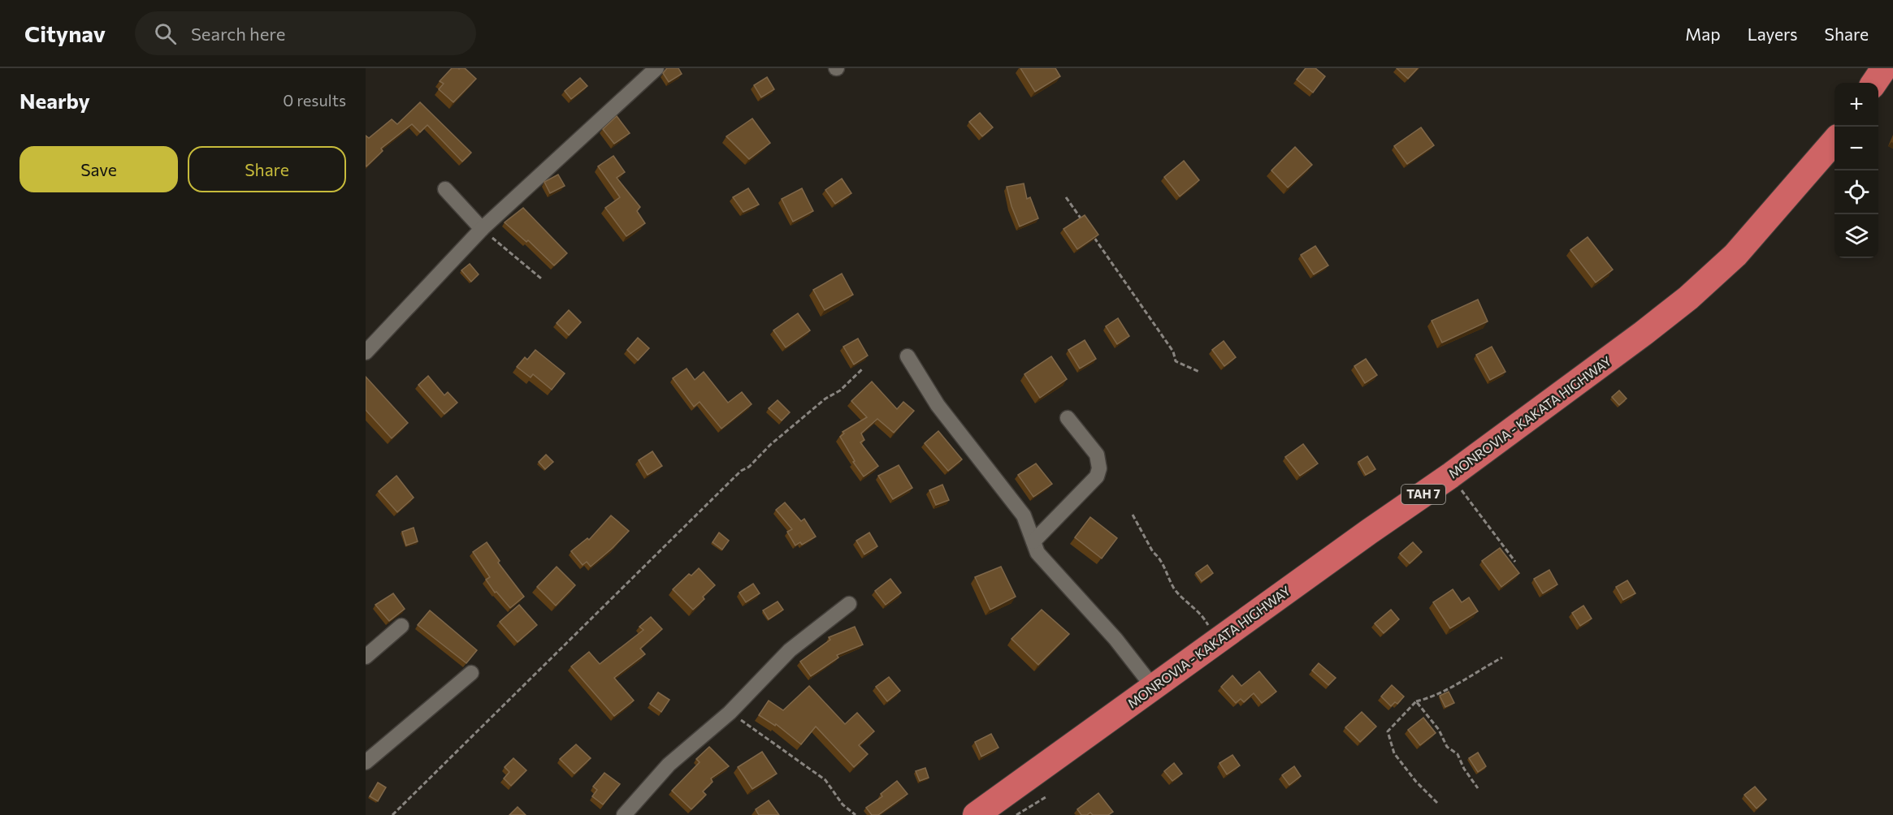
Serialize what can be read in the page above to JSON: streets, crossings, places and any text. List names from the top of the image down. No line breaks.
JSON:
{"streets":{"highway":["MONROVIA - KAKATA HIGHWAY","TAH 7"]},"page":{"header":"Citynav","search":"Search here","nav":["Map","Layers","Share"],"heading":["Nearby","0 results"],"map_buttons":["+","−"],"buttons":["Save","Share"]}}
